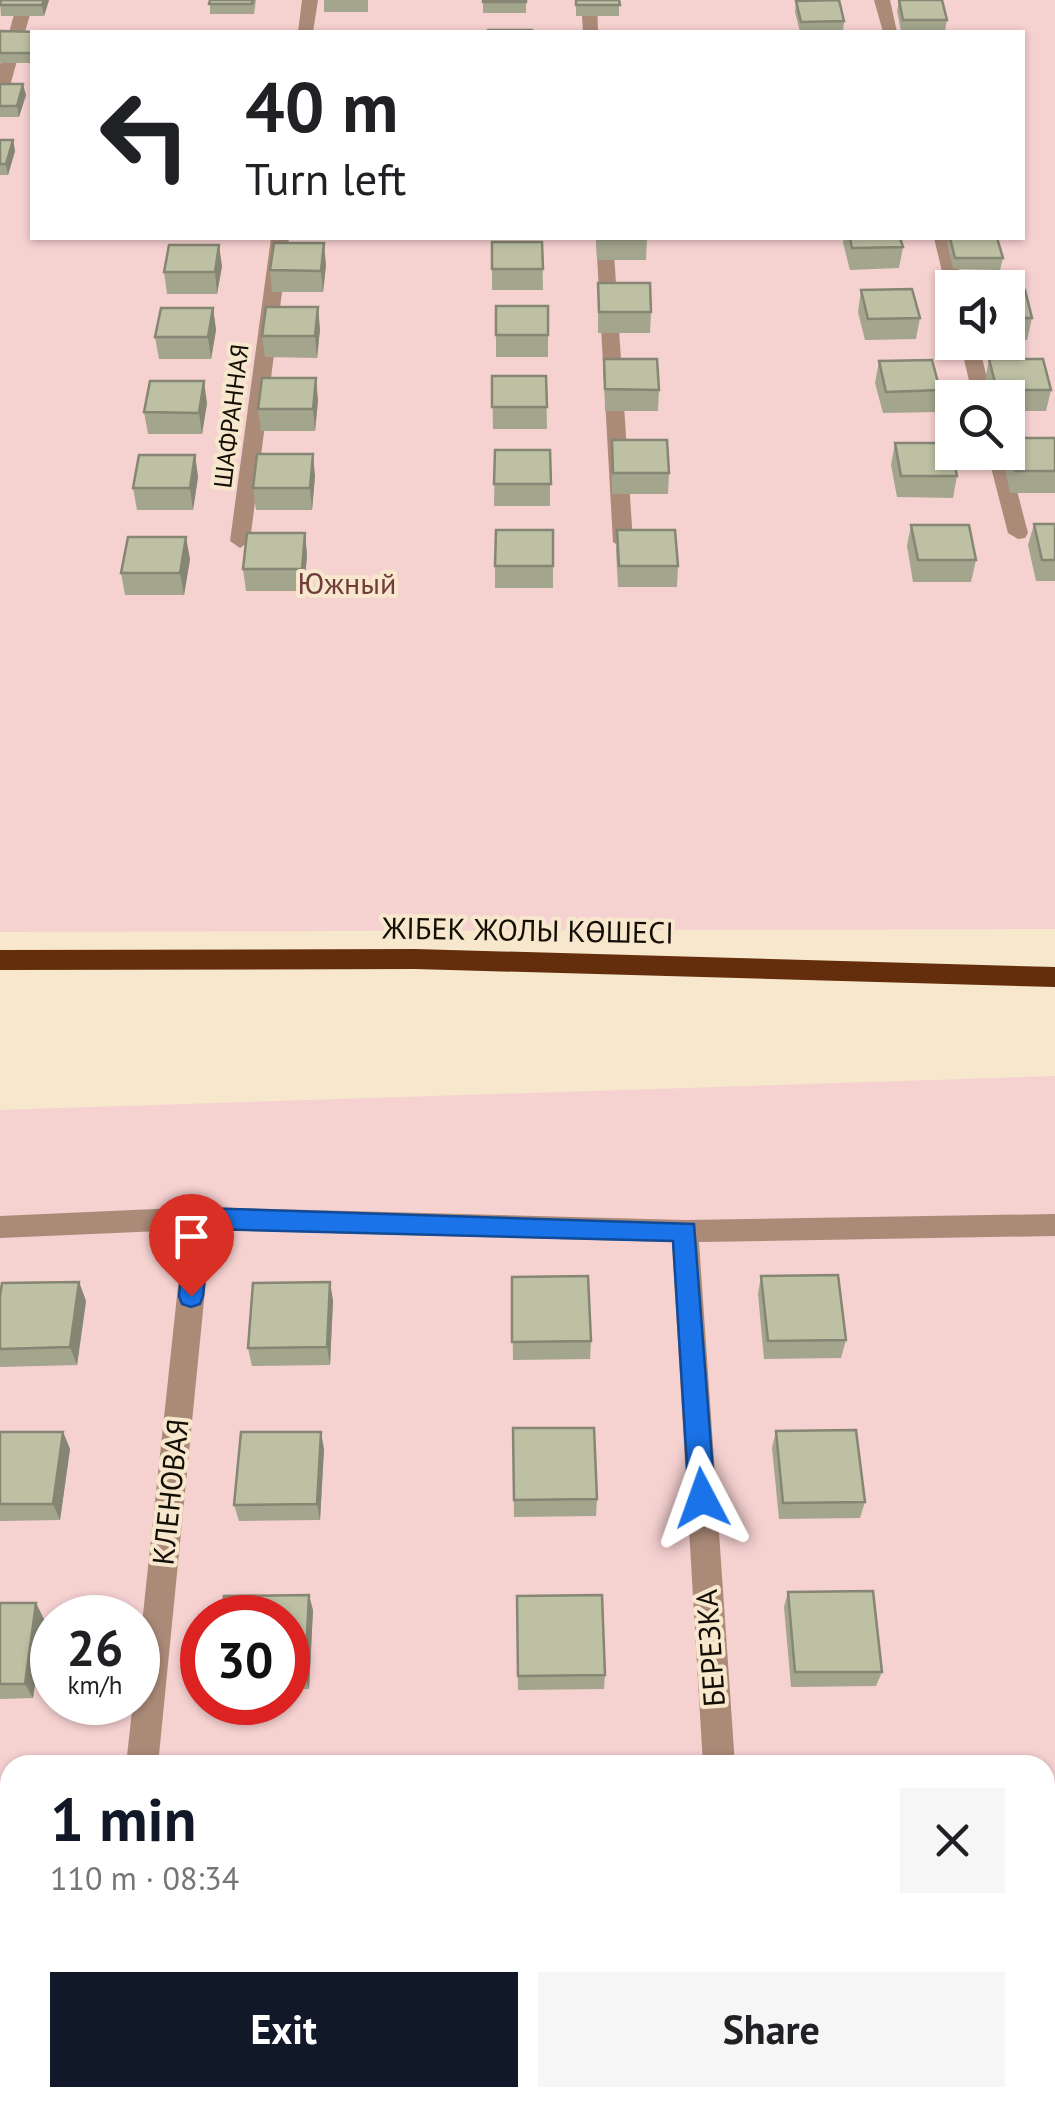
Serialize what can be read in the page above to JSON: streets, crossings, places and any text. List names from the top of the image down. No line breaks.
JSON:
{"streets":{"highway":["ЖІБЕК ЖОЛЫ КӨШЕСІ"],"street":["ШАФРАННАЯ","КЛЕНОВАЯ","БЕРЕЗКА"]},"parks":["Южный"],"page":{"turn":["40 m","Turn left"],"speed":"26 km/h","limit":"30","heading":["1 min","110 m · 08:34"],"buttons":["Exit","Share"]}}
